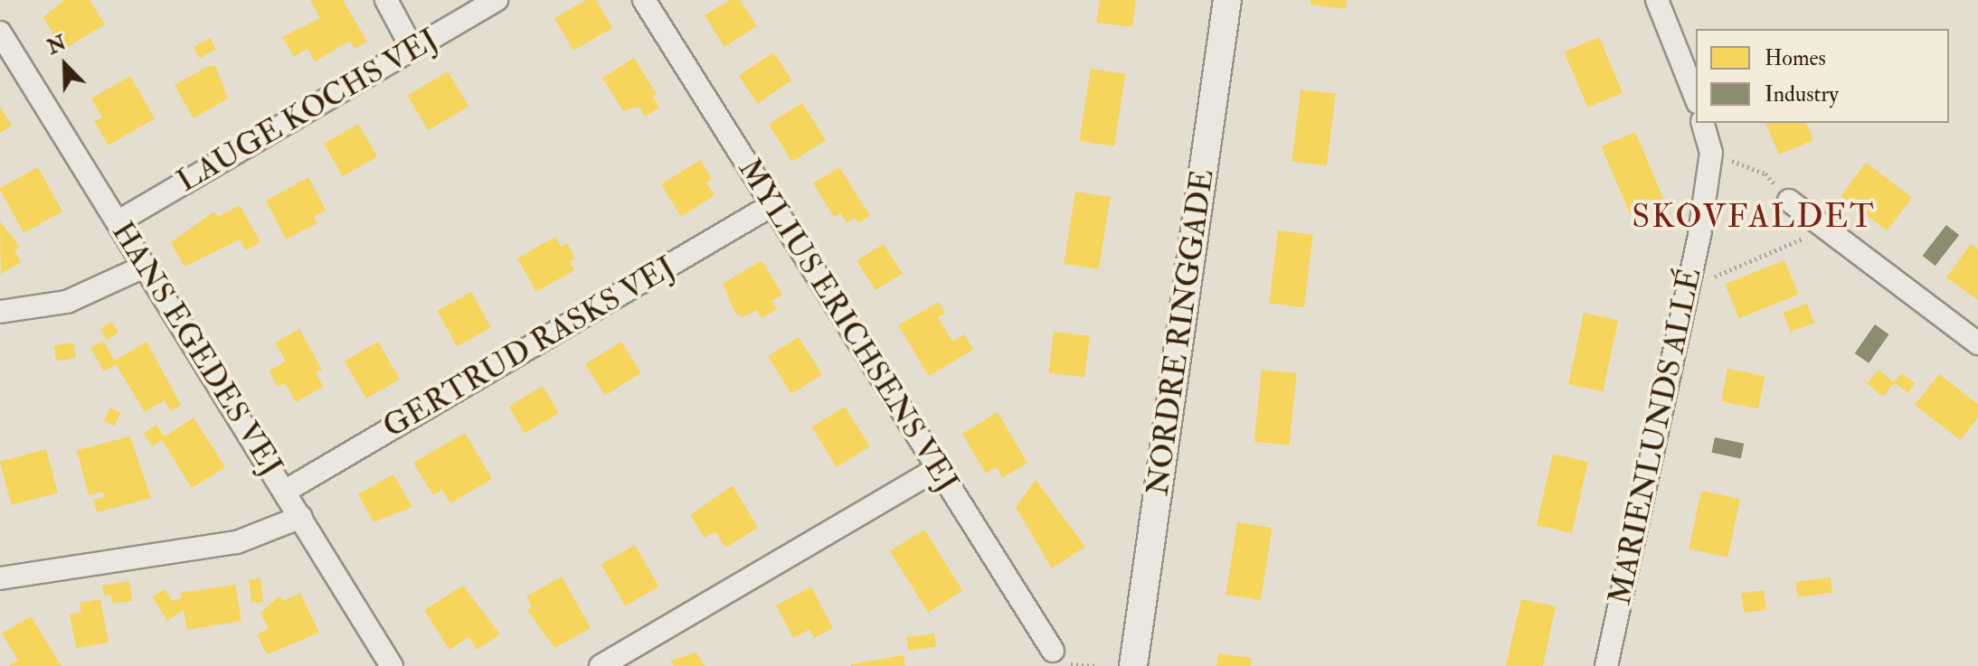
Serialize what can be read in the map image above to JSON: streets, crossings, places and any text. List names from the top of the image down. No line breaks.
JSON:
{"streets":{"street":["LAUGE KOCHS VEJ","MYLIUS ERICHSENS VEJ","NORDRE RINGGADE","GERTRUD RASKS VEJ","HANS EGEDES VEJ","MARIENLUNDS ALLÉ"]},"crossings":[["LAUGE KOCHS VEJ","HANS EGEDES VEJ"],["MYLIUS ERICHSENS VEJ","GERTRUD RASKS VEJ"],["GERTRUD RASKS VEJ","HANS EGEDES VEJ"]],"districts":["SKOVFALDET"],"legend":["Homes","Industry"],"north":"top left"}
